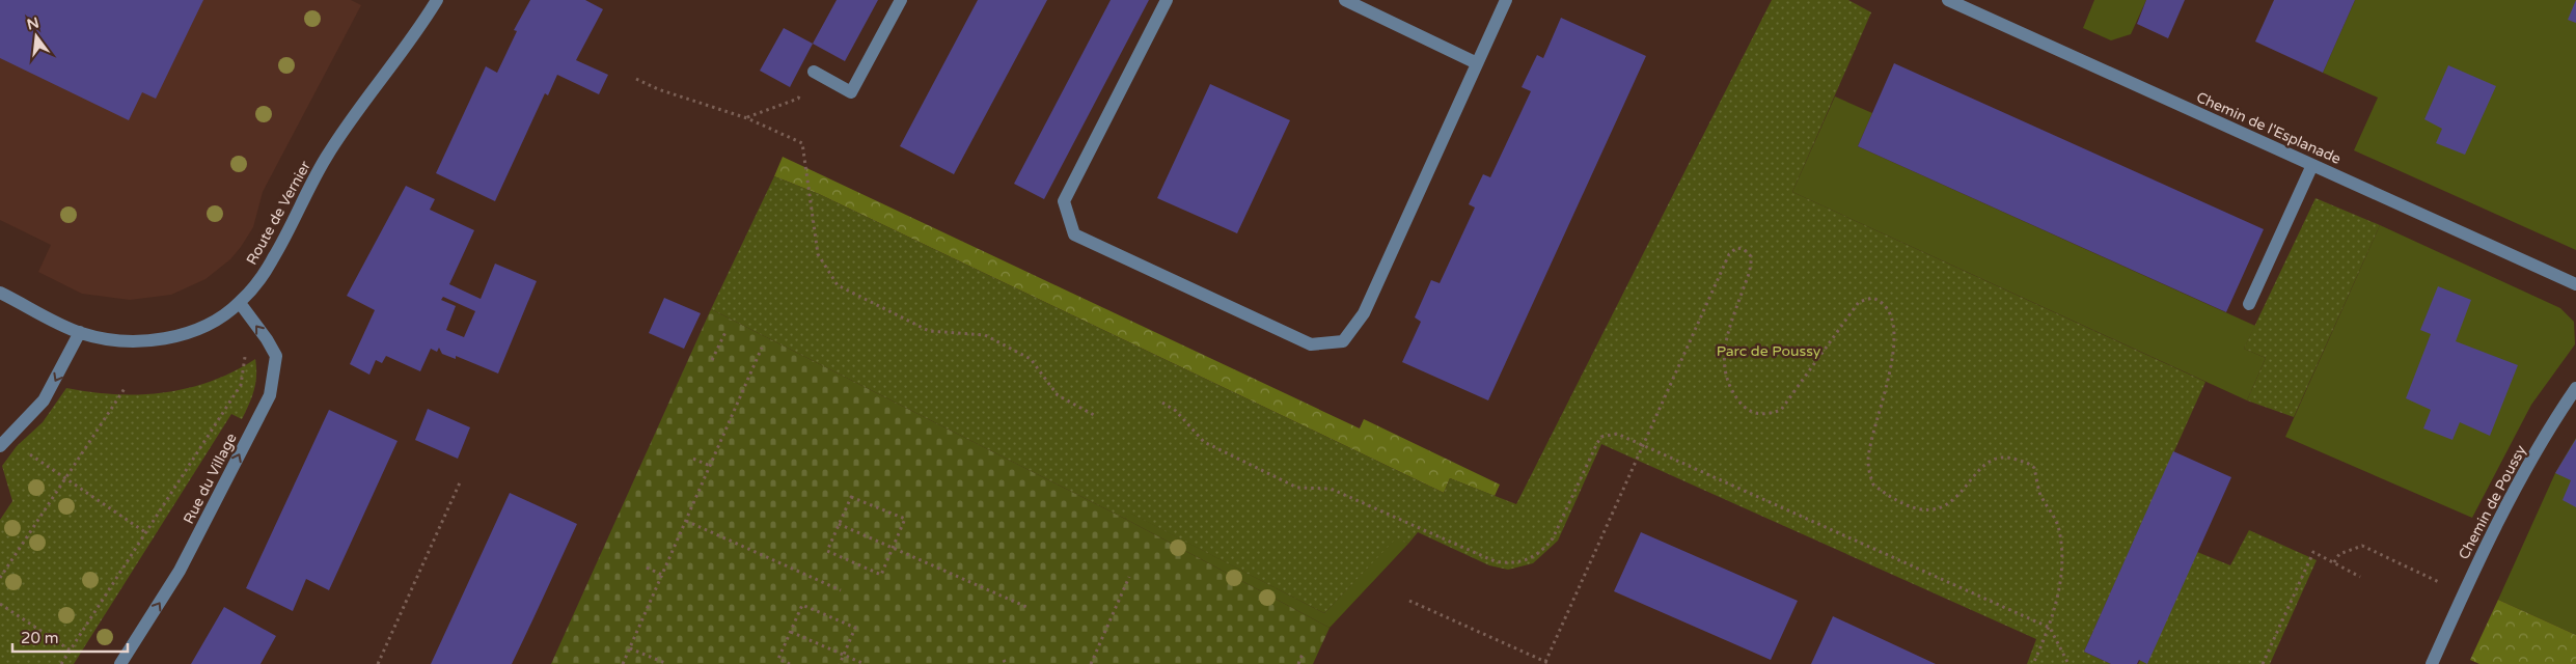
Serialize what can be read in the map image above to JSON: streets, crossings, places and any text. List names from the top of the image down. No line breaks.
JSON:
{"streets":{"street":["Chemin de l'Esplanade","Route de Vernier","Rue du Village","Chemin de Poussy"]},"crossings":[["Route de Vernier","Rue du Village"]],"one_way":["Rue du Village"],"parks":["Parc de Poussy"],"scale_bar":"20 m","north":"top"}
